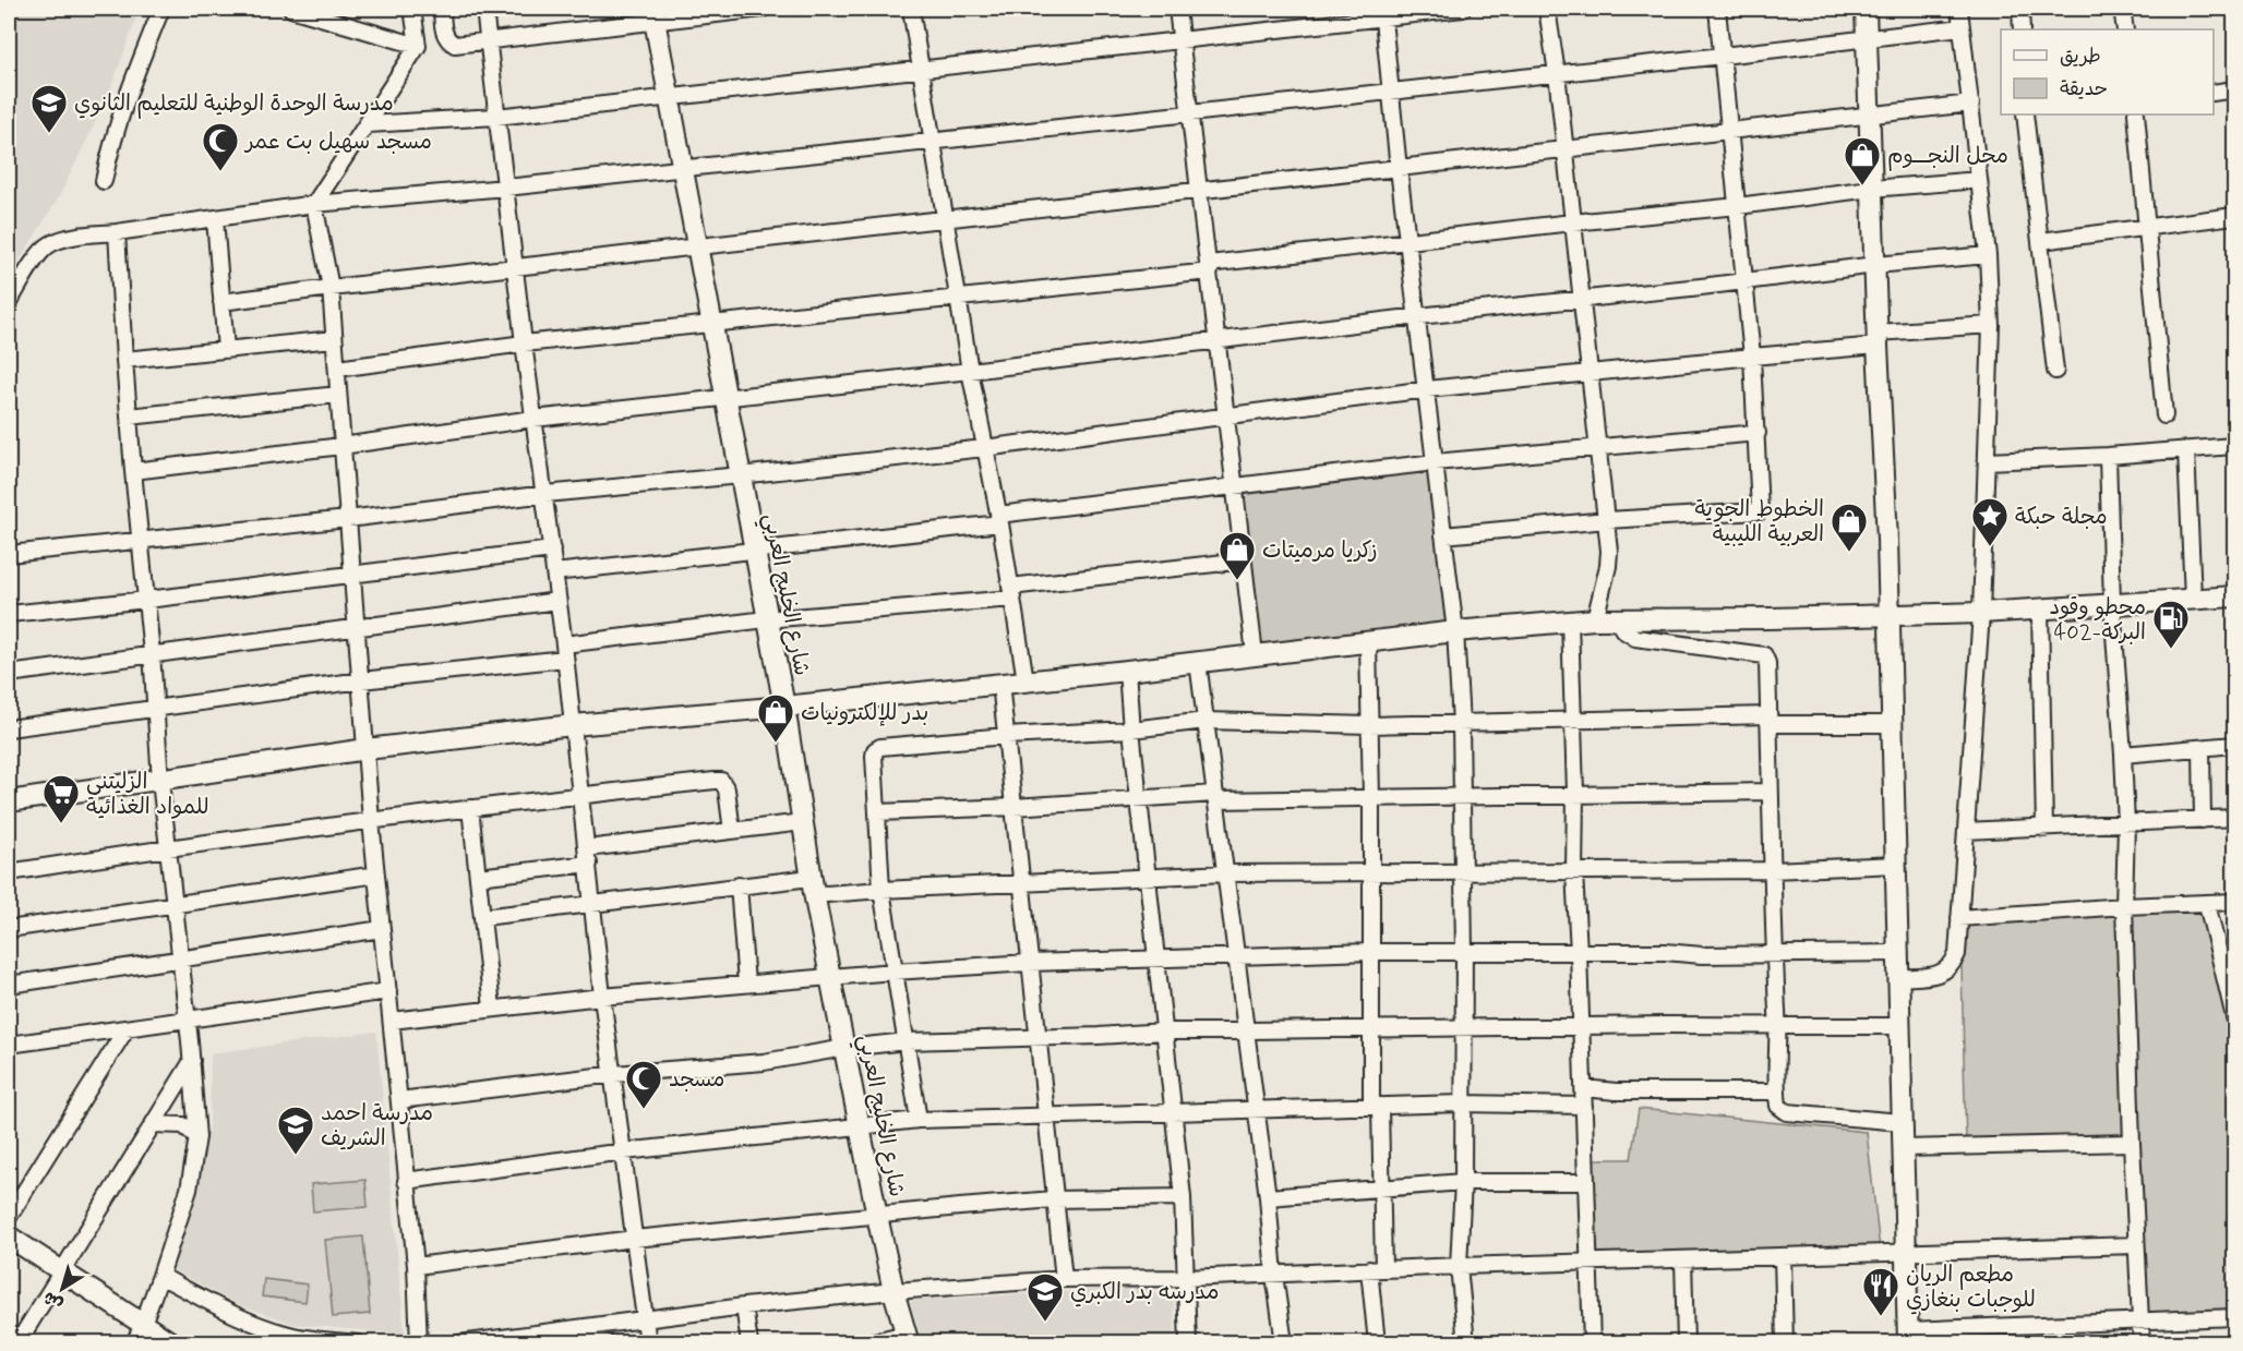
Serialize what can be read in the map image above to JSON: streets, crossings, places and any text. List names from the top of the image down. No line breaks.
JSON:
{"streets":{"street":["شارع الخليج العربي"]},"places":{"school or university":["مدرسة الوحدة الوطنية للتعليم الثانوي","مدرسة احمد الشريف","مدرسه بدر الكبري"],"mosque":["مسجد سهيل بت عمر","مسجد"],"shop":["محل النجـــوم","الخطوط الجوية العربية الليبية","زكريا مرميتات","بدر للإلكترونيات"],"place":["مجلة حبكة"],"fuel station":["محطو وقود 402-البركة"],"supermarket":["الزليتني للمواد الغذائية"],"restaurant":["مطعم الريان للوجبات بنغازي"]},"legend":["طريق","حديقة"],"north":"bottom left"}
